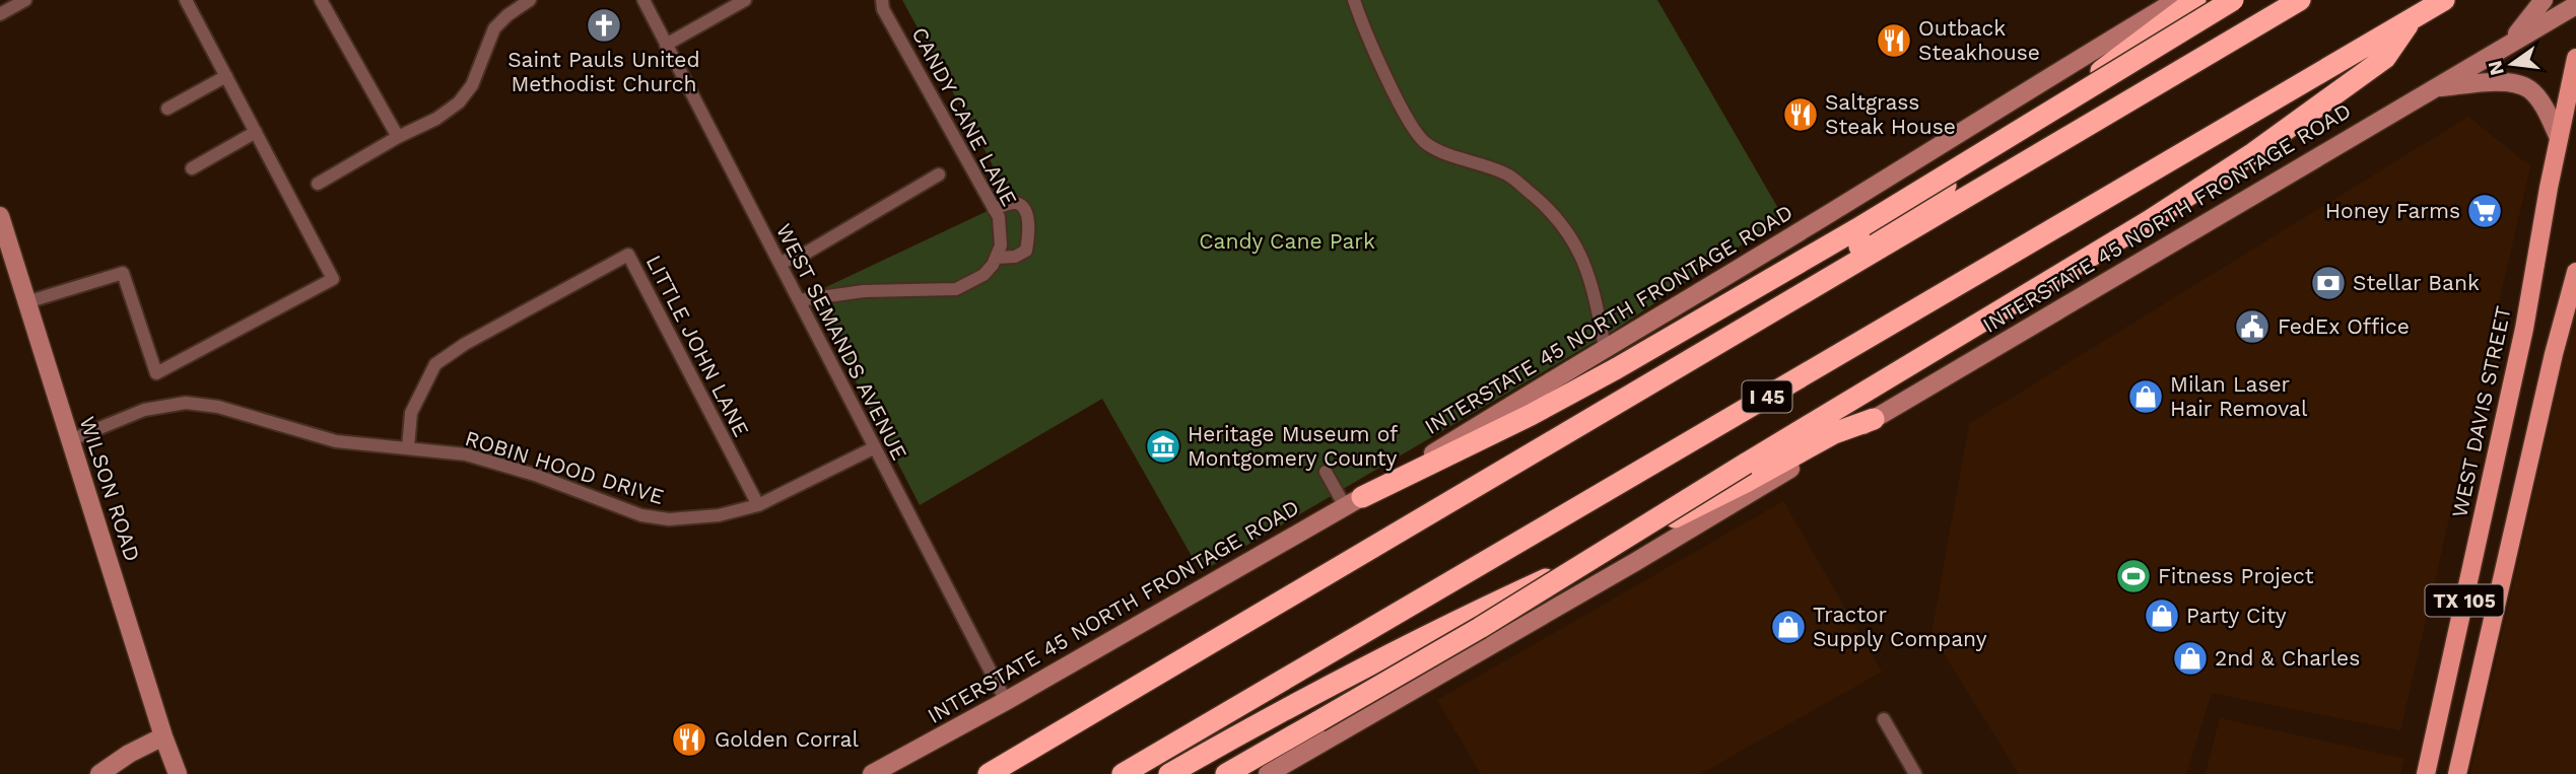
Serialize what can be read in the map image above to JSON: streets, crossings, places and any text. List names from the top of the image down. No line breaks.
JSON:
{"streets":{"highway":["I 45"],"main road":["INTERSTATE 45 NORTH FRONTAGE ROAD","WEST DAVIS STREET","WILSON ROAD","TX 105"],"street":["CANDY CANE LANE","WEST SEMANDS AVENUE","LITTLE JOHN LANE","ROBIN HOOD DRIVE"]},"crossings":[["INTERSTATE 45 NORTH FRONTAGE ROAD","WEST SEMANDS AVENUE"],["WEST SEMANDS AVENUE","ROBIN HOOD DRIVE"],["LITTLE JOHN LANE","ROBIN HOOD DRIVE"],["ROBIN HOOD DRIVE","WILSON ROAD"]],"parks":["Candy Cane Park"],"places":{"church":["Saint Pauls United Methodist Church"],"restaurant":["Outback Steakhouse","Saltgrass Steak House","Golden Corral"],"supermarket":["Honey Farms"],"bank":["Stellar Bank"],"public building":["FedEx Office"],"shop":["Milan Laser Hair Removal","Party City","Tractor Supply Company","2nd & Charles"],"museum":["Heritage Museum of Montgomery County"],"sports":["Fitness Project"]},"north":"left"}
